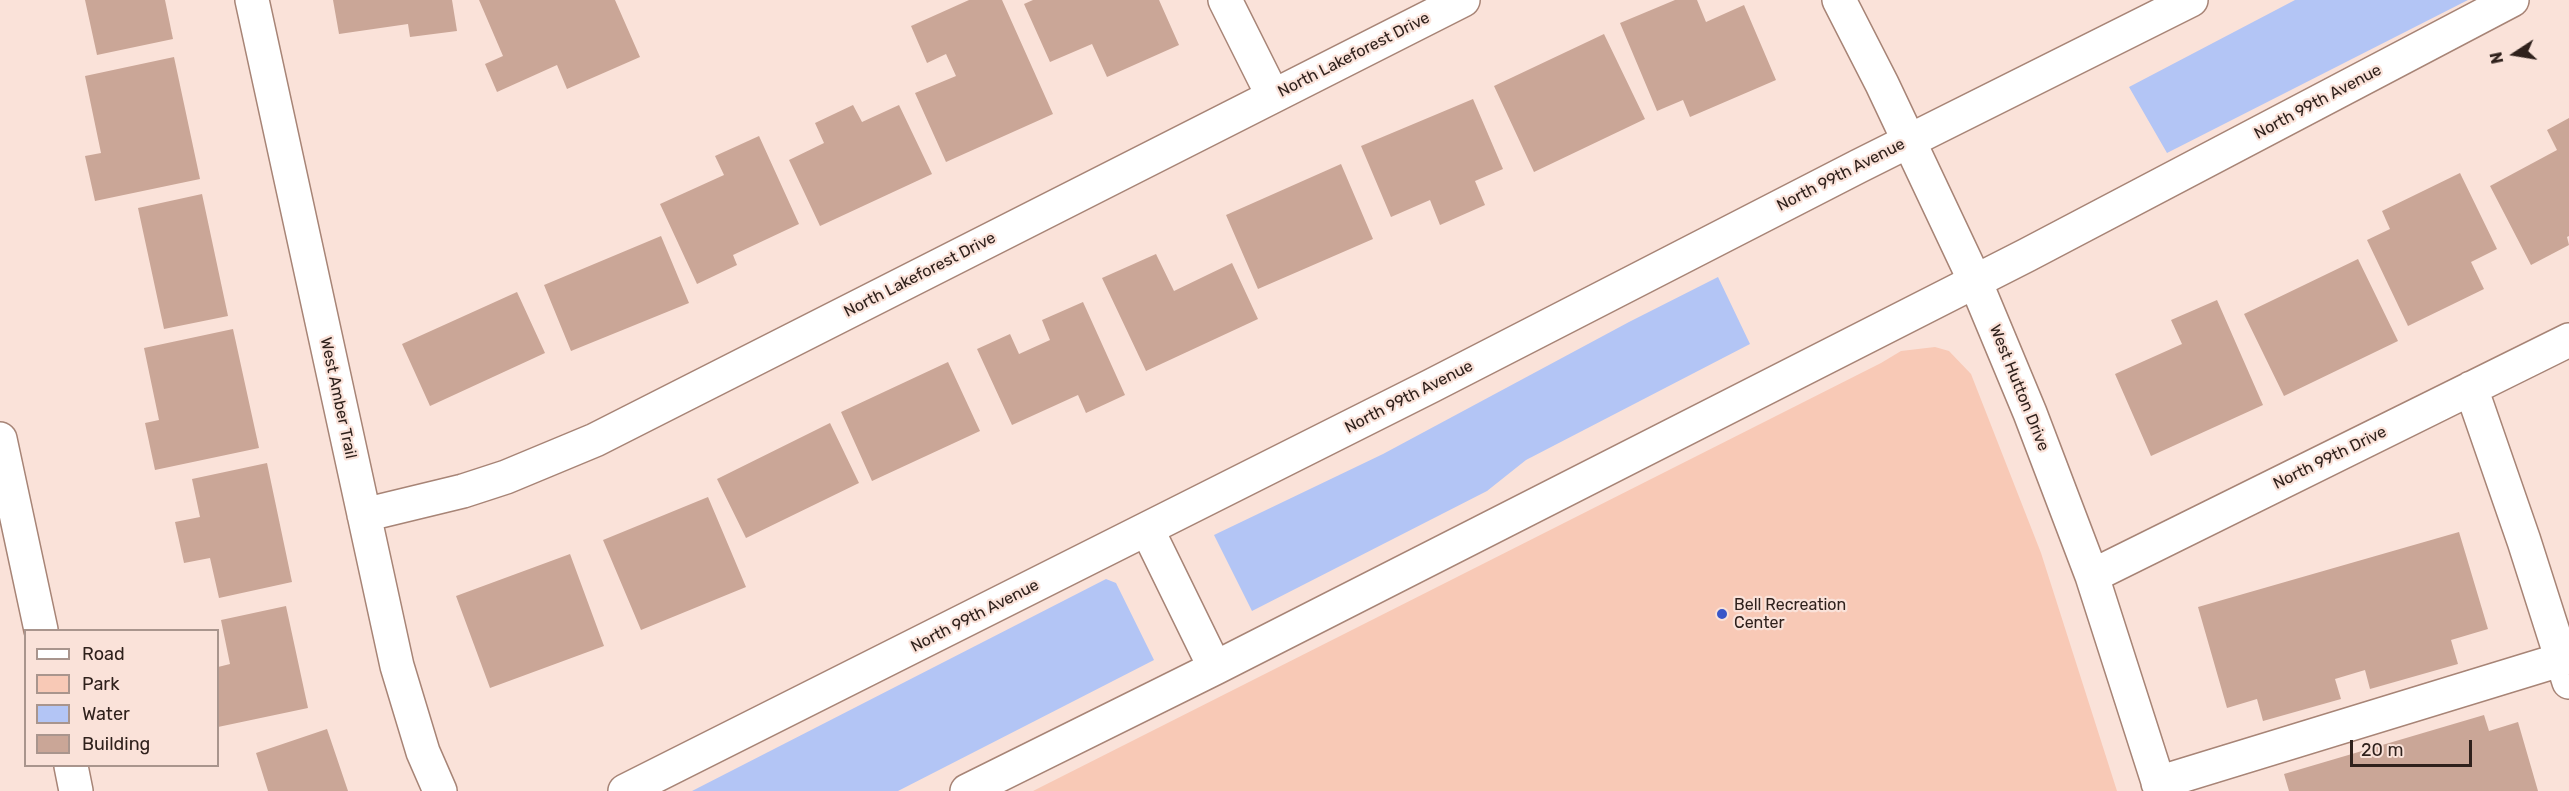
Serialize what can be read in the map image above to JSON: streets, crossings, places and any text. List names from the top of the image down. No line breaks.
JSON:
{"streets":{"street":["North Lakeforest Drive","North 99th Avenue","West Hutton Drive","West Amber Trail","North 99th Drive"]},"crossings":[["North Lakeforest Drive","West Amber Trail"],["North 99th Avenue","West Hutton Drive"],["West Hutton Drive","North 99th Drive"]],"places":["Bell Recreation Center"],"legend":["Road","Park","Water","Building"],"scale_bar":"20 m","north":"left"}
